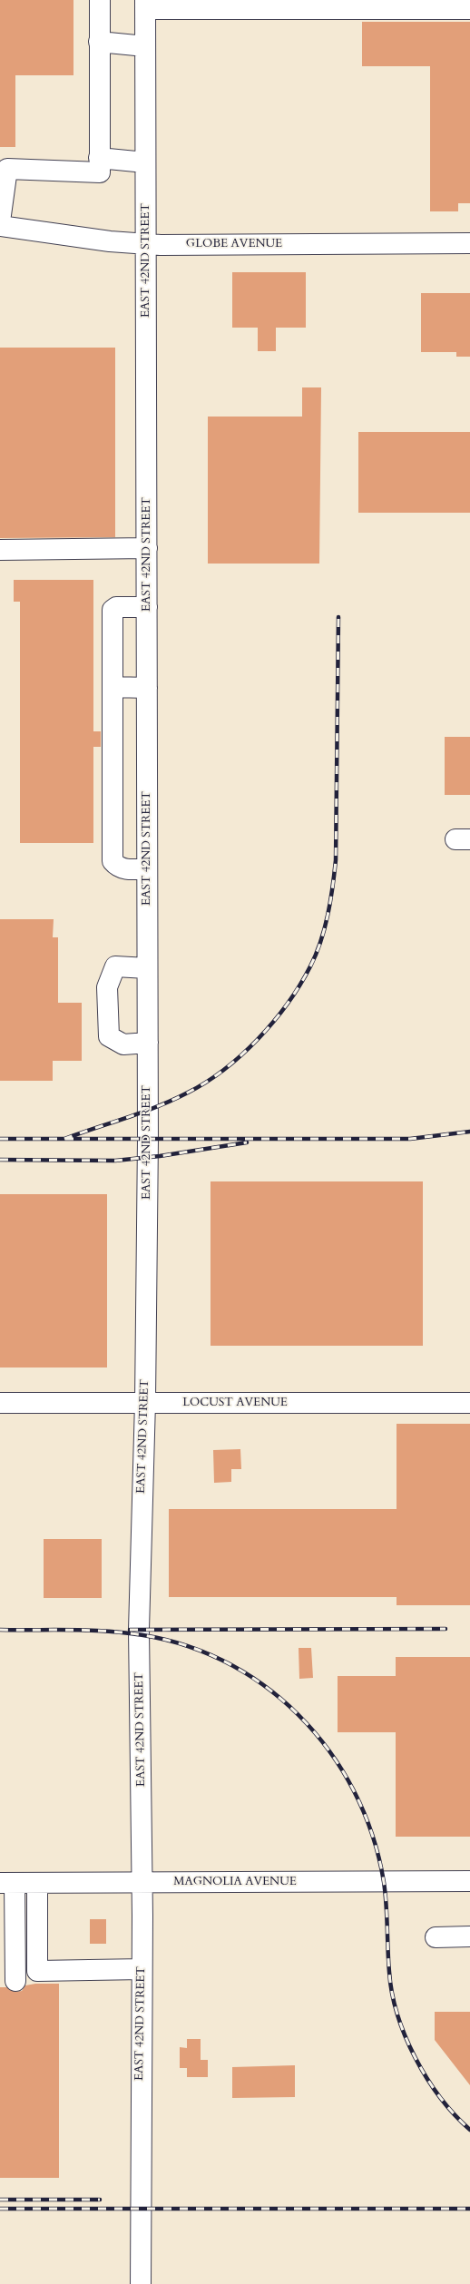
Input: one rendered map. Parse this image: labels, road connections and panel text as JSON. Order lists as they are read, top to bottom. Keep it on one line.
{"streets":{"street":["GLOBE AVENUE","EAST 42ND STREET","LOCUST AVENUE","MAGNOLIA AVENUE"]},"crossings":[["GLOBE AVENUE","EAST 42ND STREET"],["EAST 42ND STREET","LOCUST AVENUE"],["EAST 42ND STREET","MAGNOLIA AVENUE"]]}
